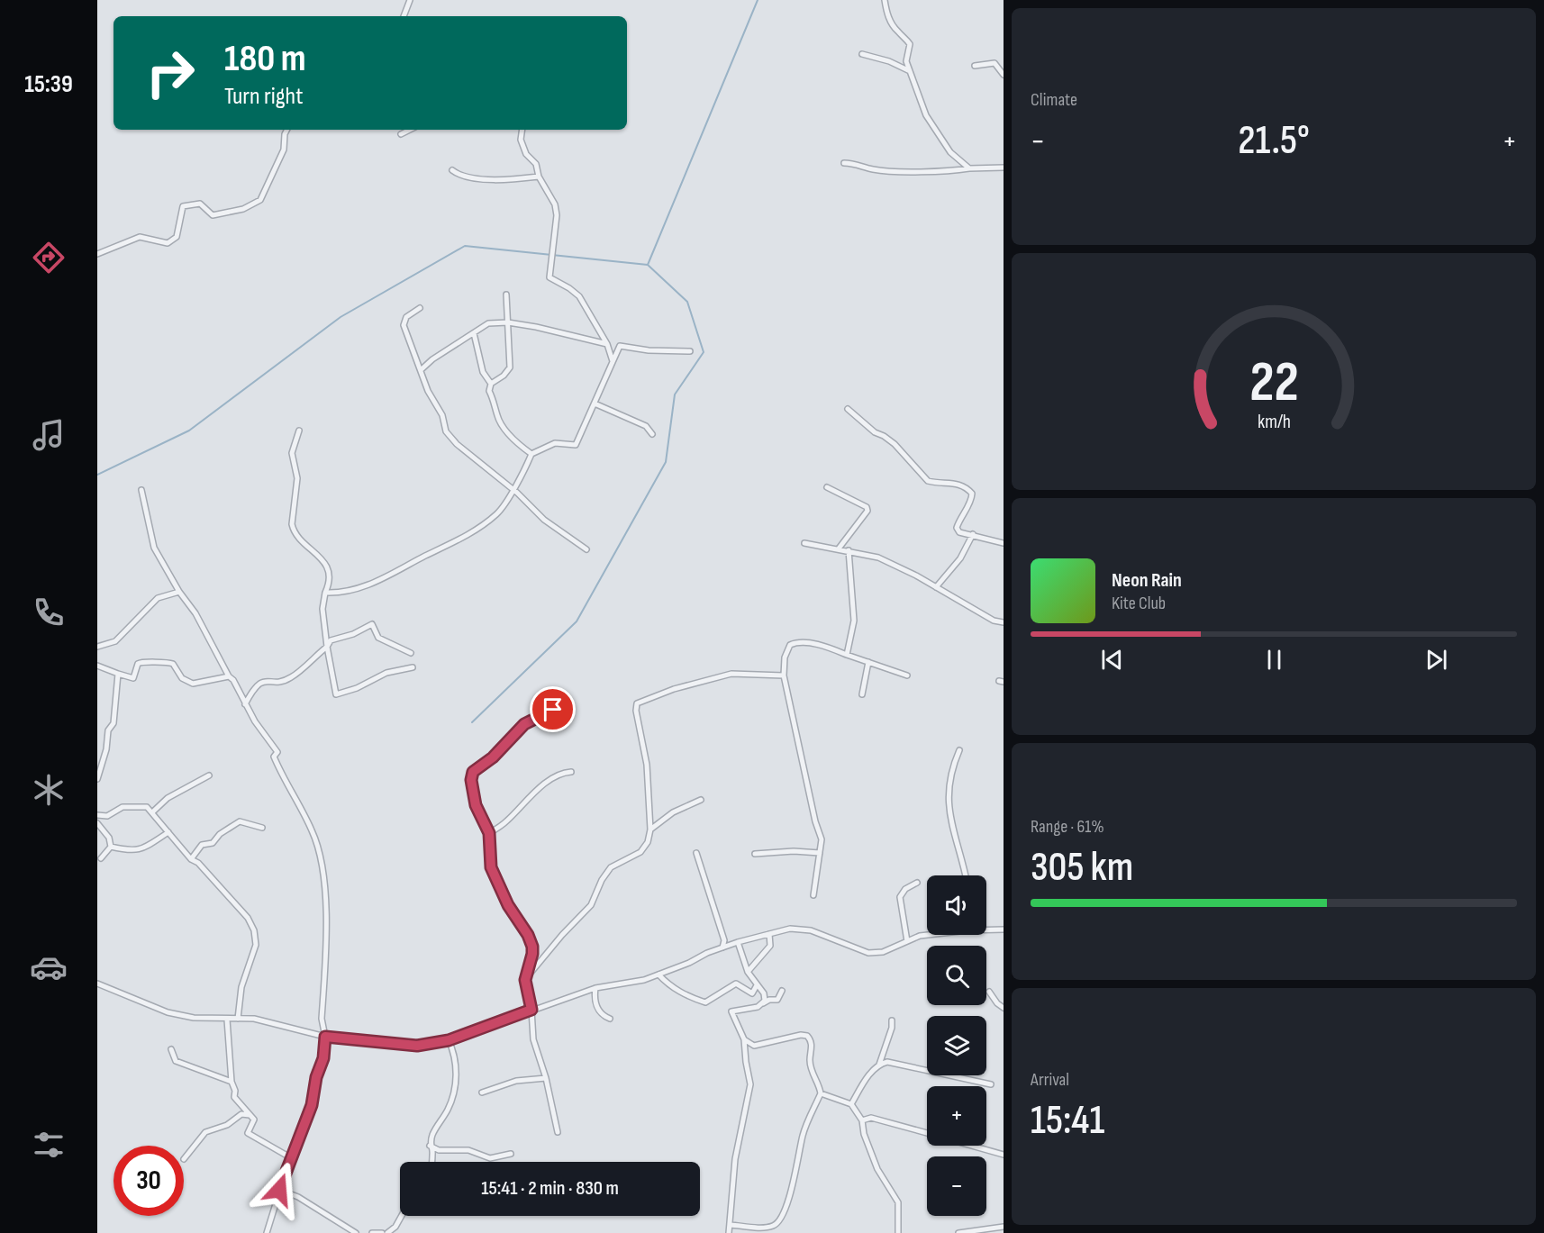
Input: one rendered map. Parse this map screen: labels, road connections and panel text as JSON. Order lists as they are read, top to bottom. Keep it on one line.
{"page":{"tabs":"15:39","tile":["Climate",["Range · 61%","305 km"],["Arrival","15:41"]],"turn":["180 m","Turn right"],"heat":["−","21.5°","+"],"song":["Neon Rain","Kite Club"],"map_buttons":["+","−"],"limit":"30","trip":"15:41 · 2 min · 830 m","gauge":["22","km/h"]}}
